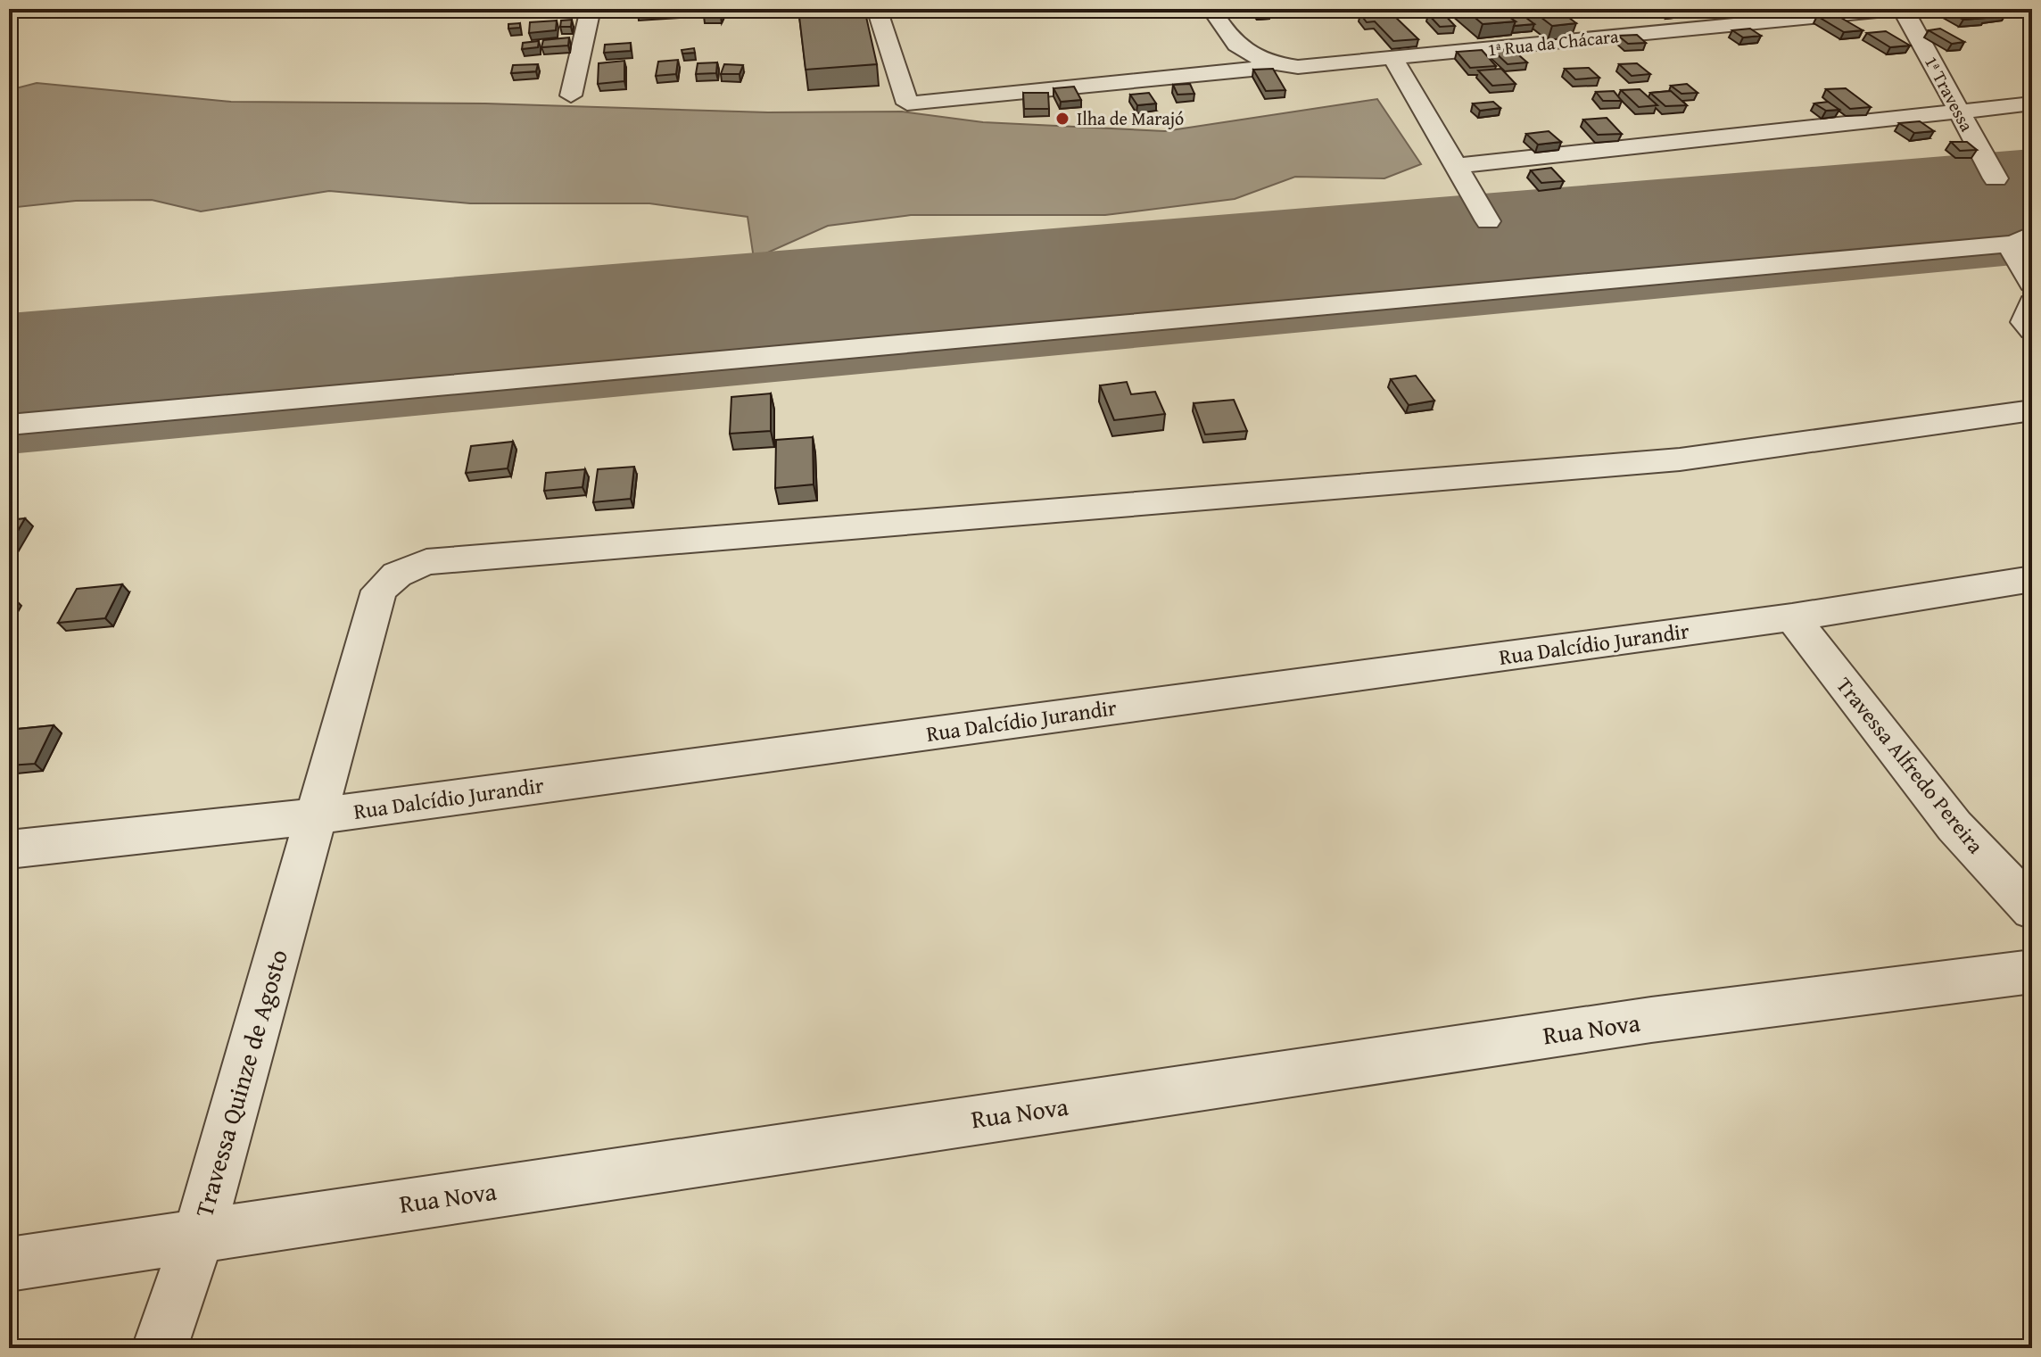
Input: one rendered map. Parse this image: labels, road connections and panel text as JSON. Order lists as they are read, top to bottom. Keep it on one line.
{"streets":{"street":["1ª Rua da Chácara","1ª Travessa","Rua Dalcídio Jurandir","Travessa Alfredo Pereira","Rua Nova","Travessa Quinze de Agosto"]},"crossings":[["Rua Dalcídio Jurandir","Travessa Alfredo Pereira"],["Rua Dalcídio Jurandir","Travessa Quinze de Agosto"],["Rua Nova","Travessa Quinze de Agosto"]],"places":["Ilha de Marajó"]}
